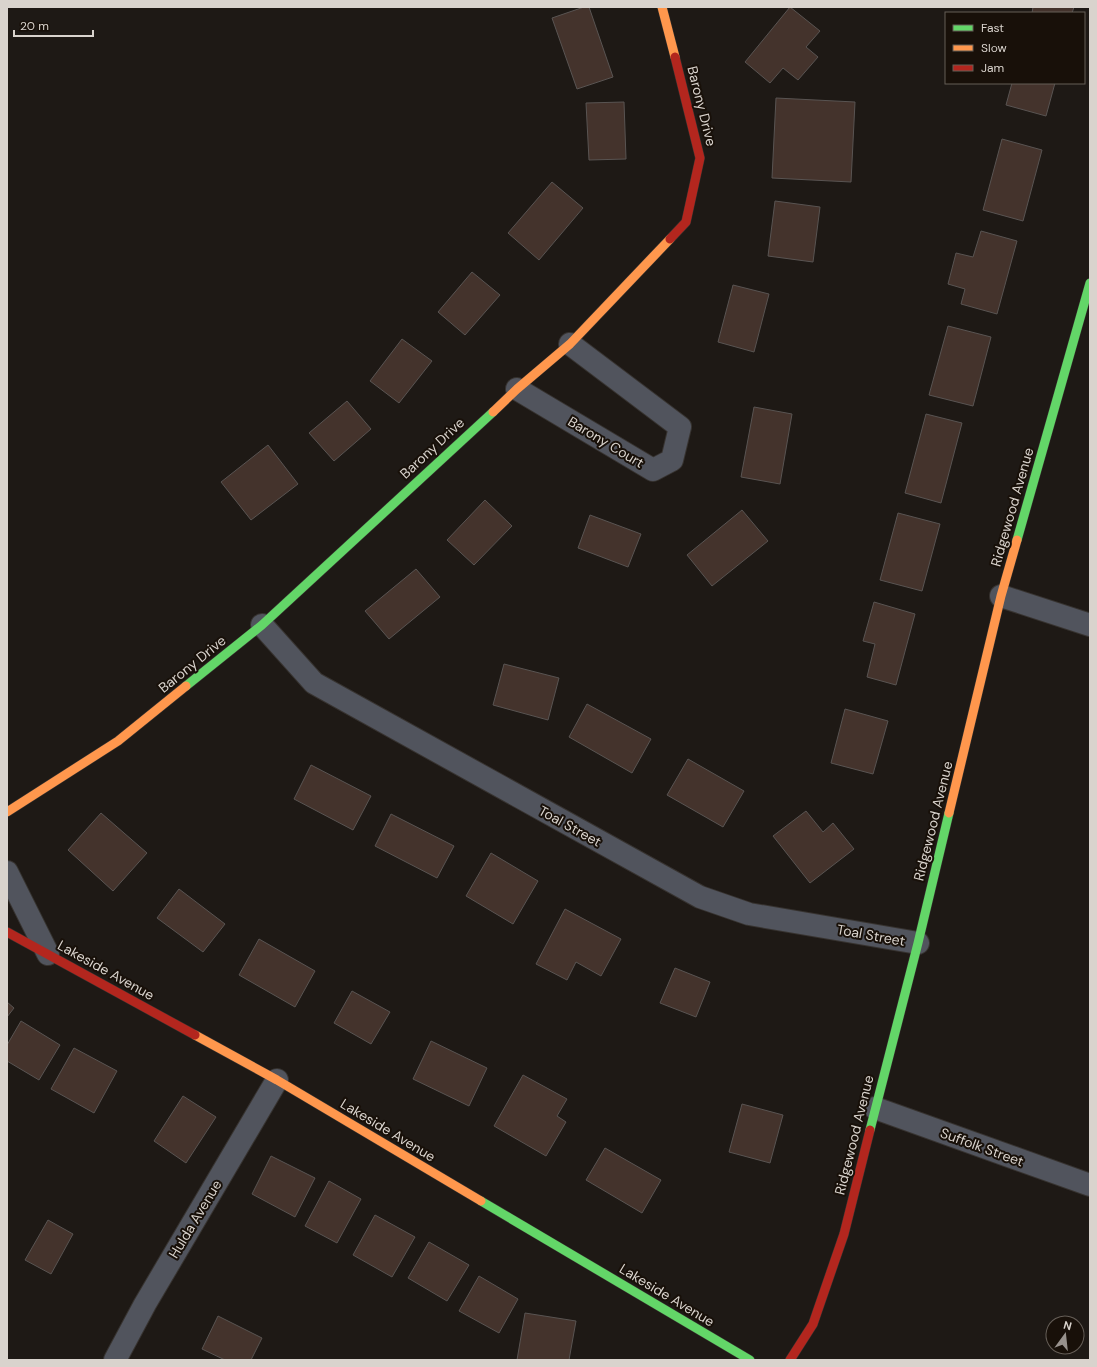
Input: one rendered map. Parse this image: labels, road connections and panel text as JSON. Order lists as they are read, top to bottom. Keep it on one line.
{"streets":{"street":["Barony Drive","Barony Court","Ridgewood Avenue","Toal Street","Lakeside Avenue","Suffolk Street","Hulda Avenue"]},"crossings":[["Barony Drive","Barony Court"],["Barony Drive","Toal Street"],["Ridgewood Avenue","Toal Street"],["Ridgewood Avenue","Suffolk Street"],["Lakeside Avenue","Hulda Avenue"]],"legend":["Fast","Slow","Jam"],"scale_bar":"20 m","north":"top"}
